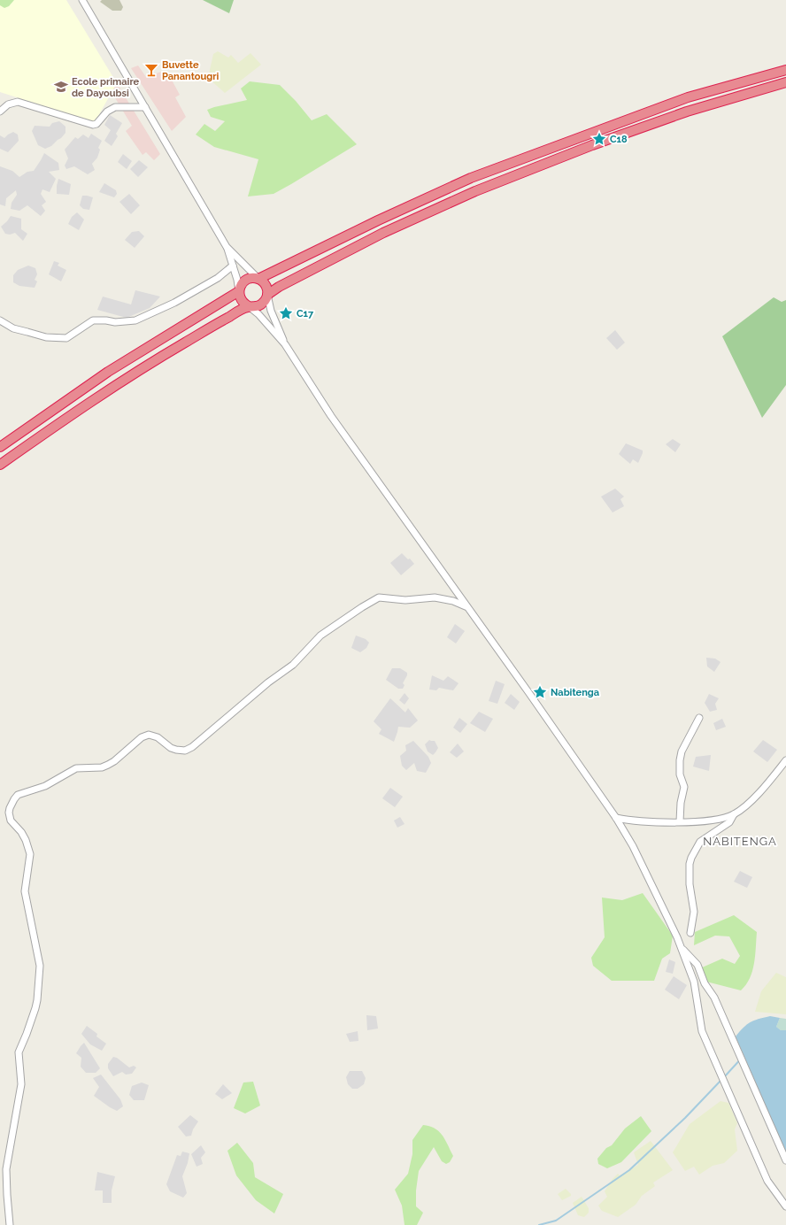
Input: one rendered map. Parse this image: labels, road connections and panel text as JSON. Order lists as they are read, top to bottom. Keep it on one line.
{"districts":["NABITENGA"],"places":{"bar":["Buvette Panantougri"],"school or university":["Ecole primaire de Dayoubsi"],"place":["C18","C17","Nabitenga"]}}
